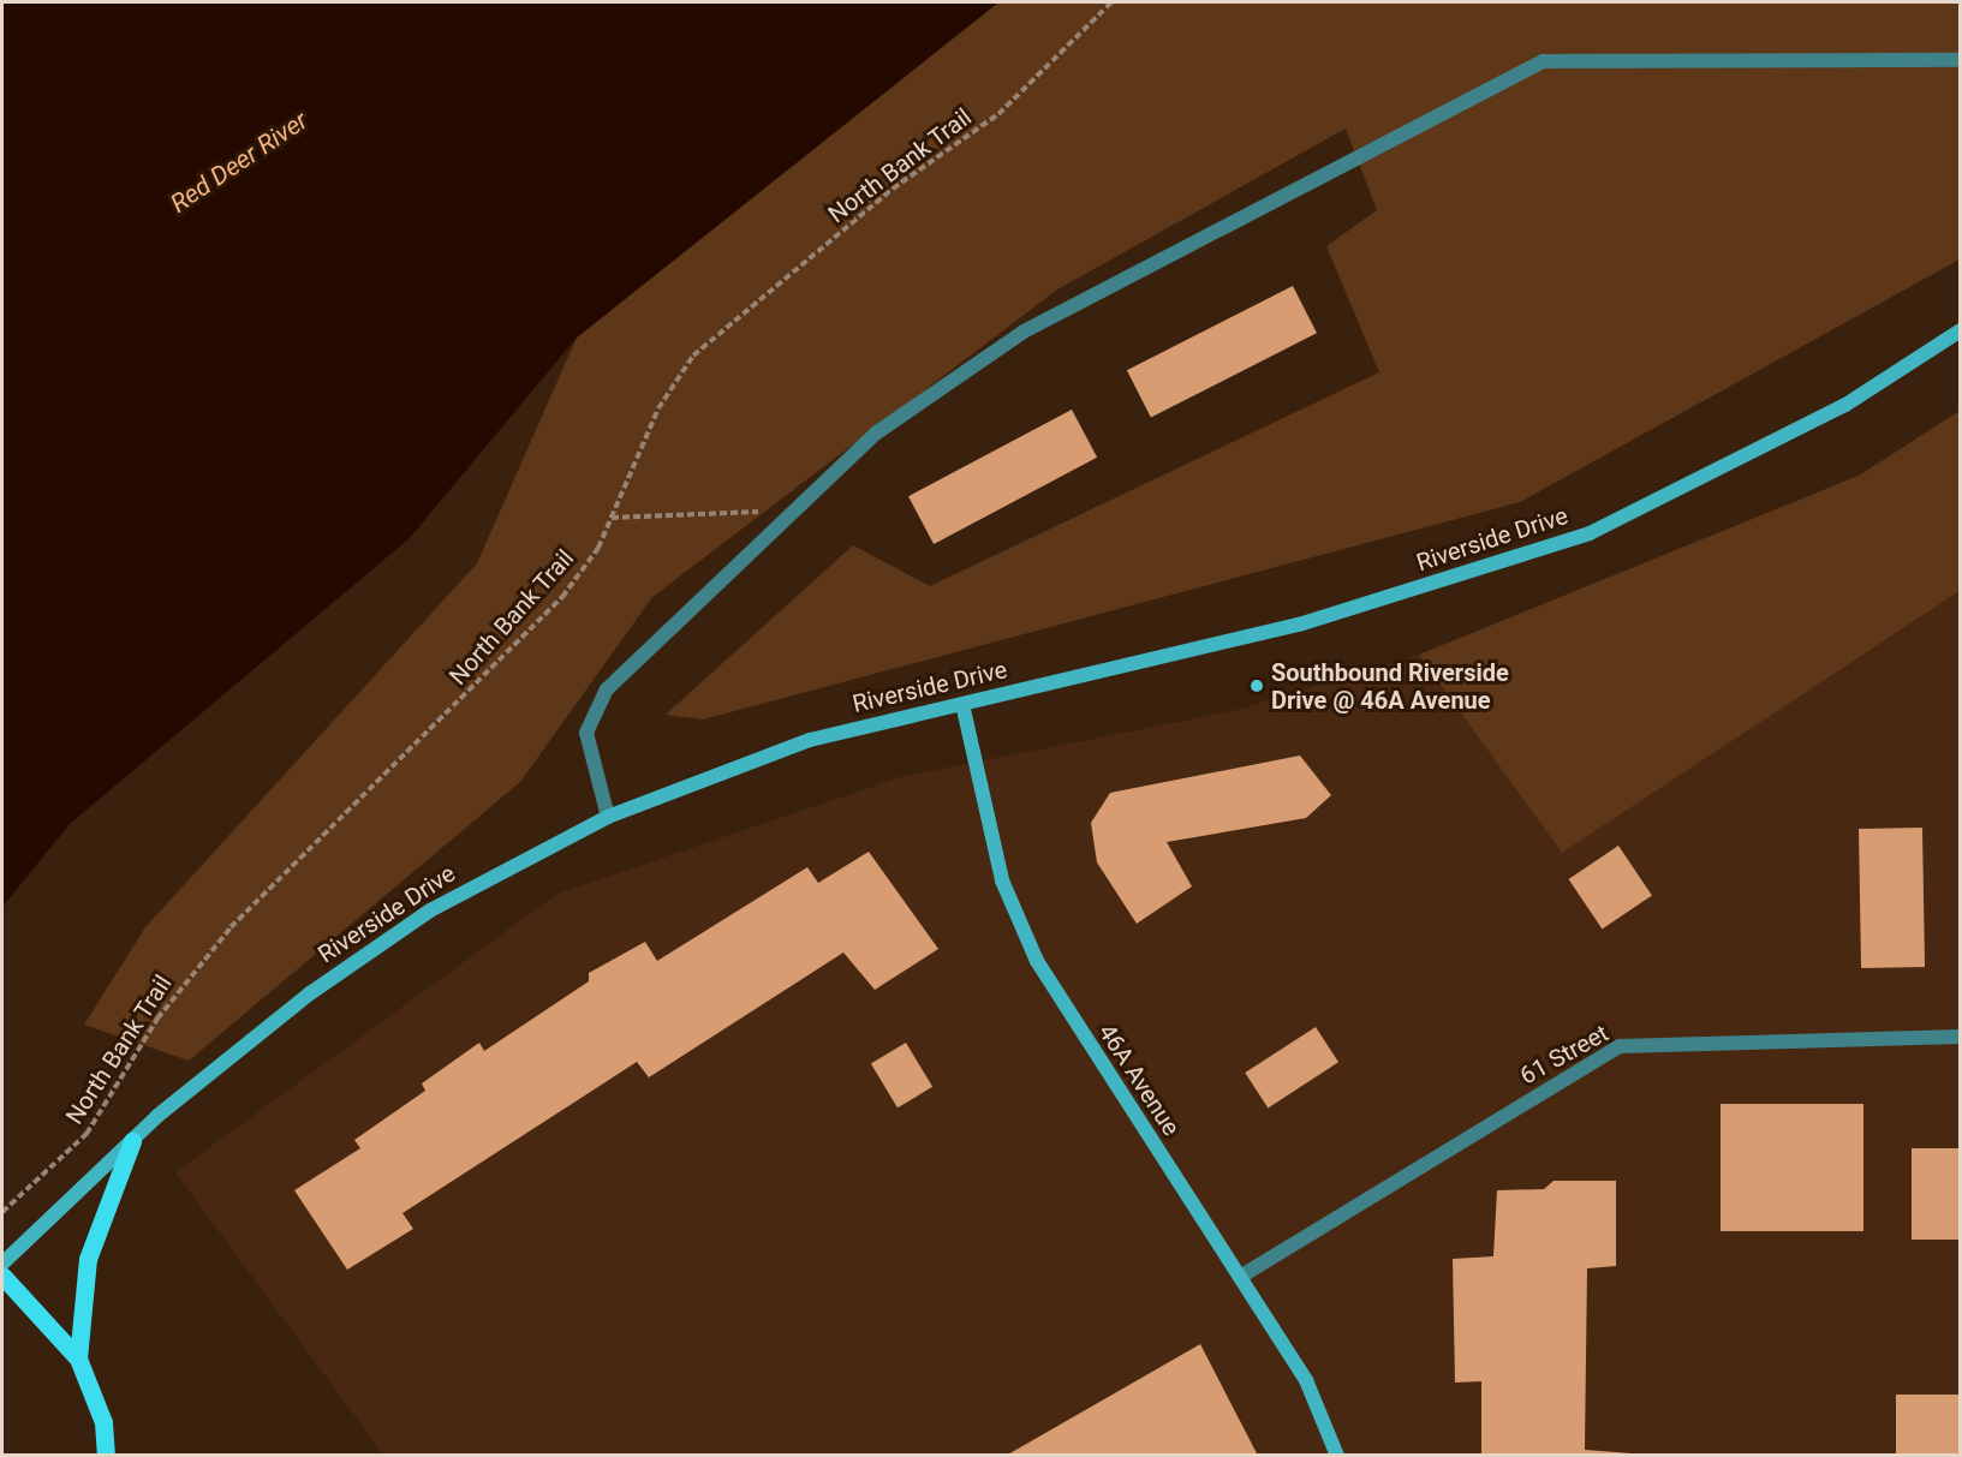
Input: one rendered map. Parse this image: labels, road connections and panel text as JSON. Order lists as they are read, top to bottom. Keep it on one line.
{"streets":{"main road":["Riverside Drive","46A Avenue"],"street":["61 Street"],"path":["North Bank Trail"]},"crossings":[["Riverside Drive","46A Avenue"],["61 Street","46A Avenue"]],"water":["Red Deer River"],"places":["Southbound Riverside Drive @ 46A Avenue"]}
